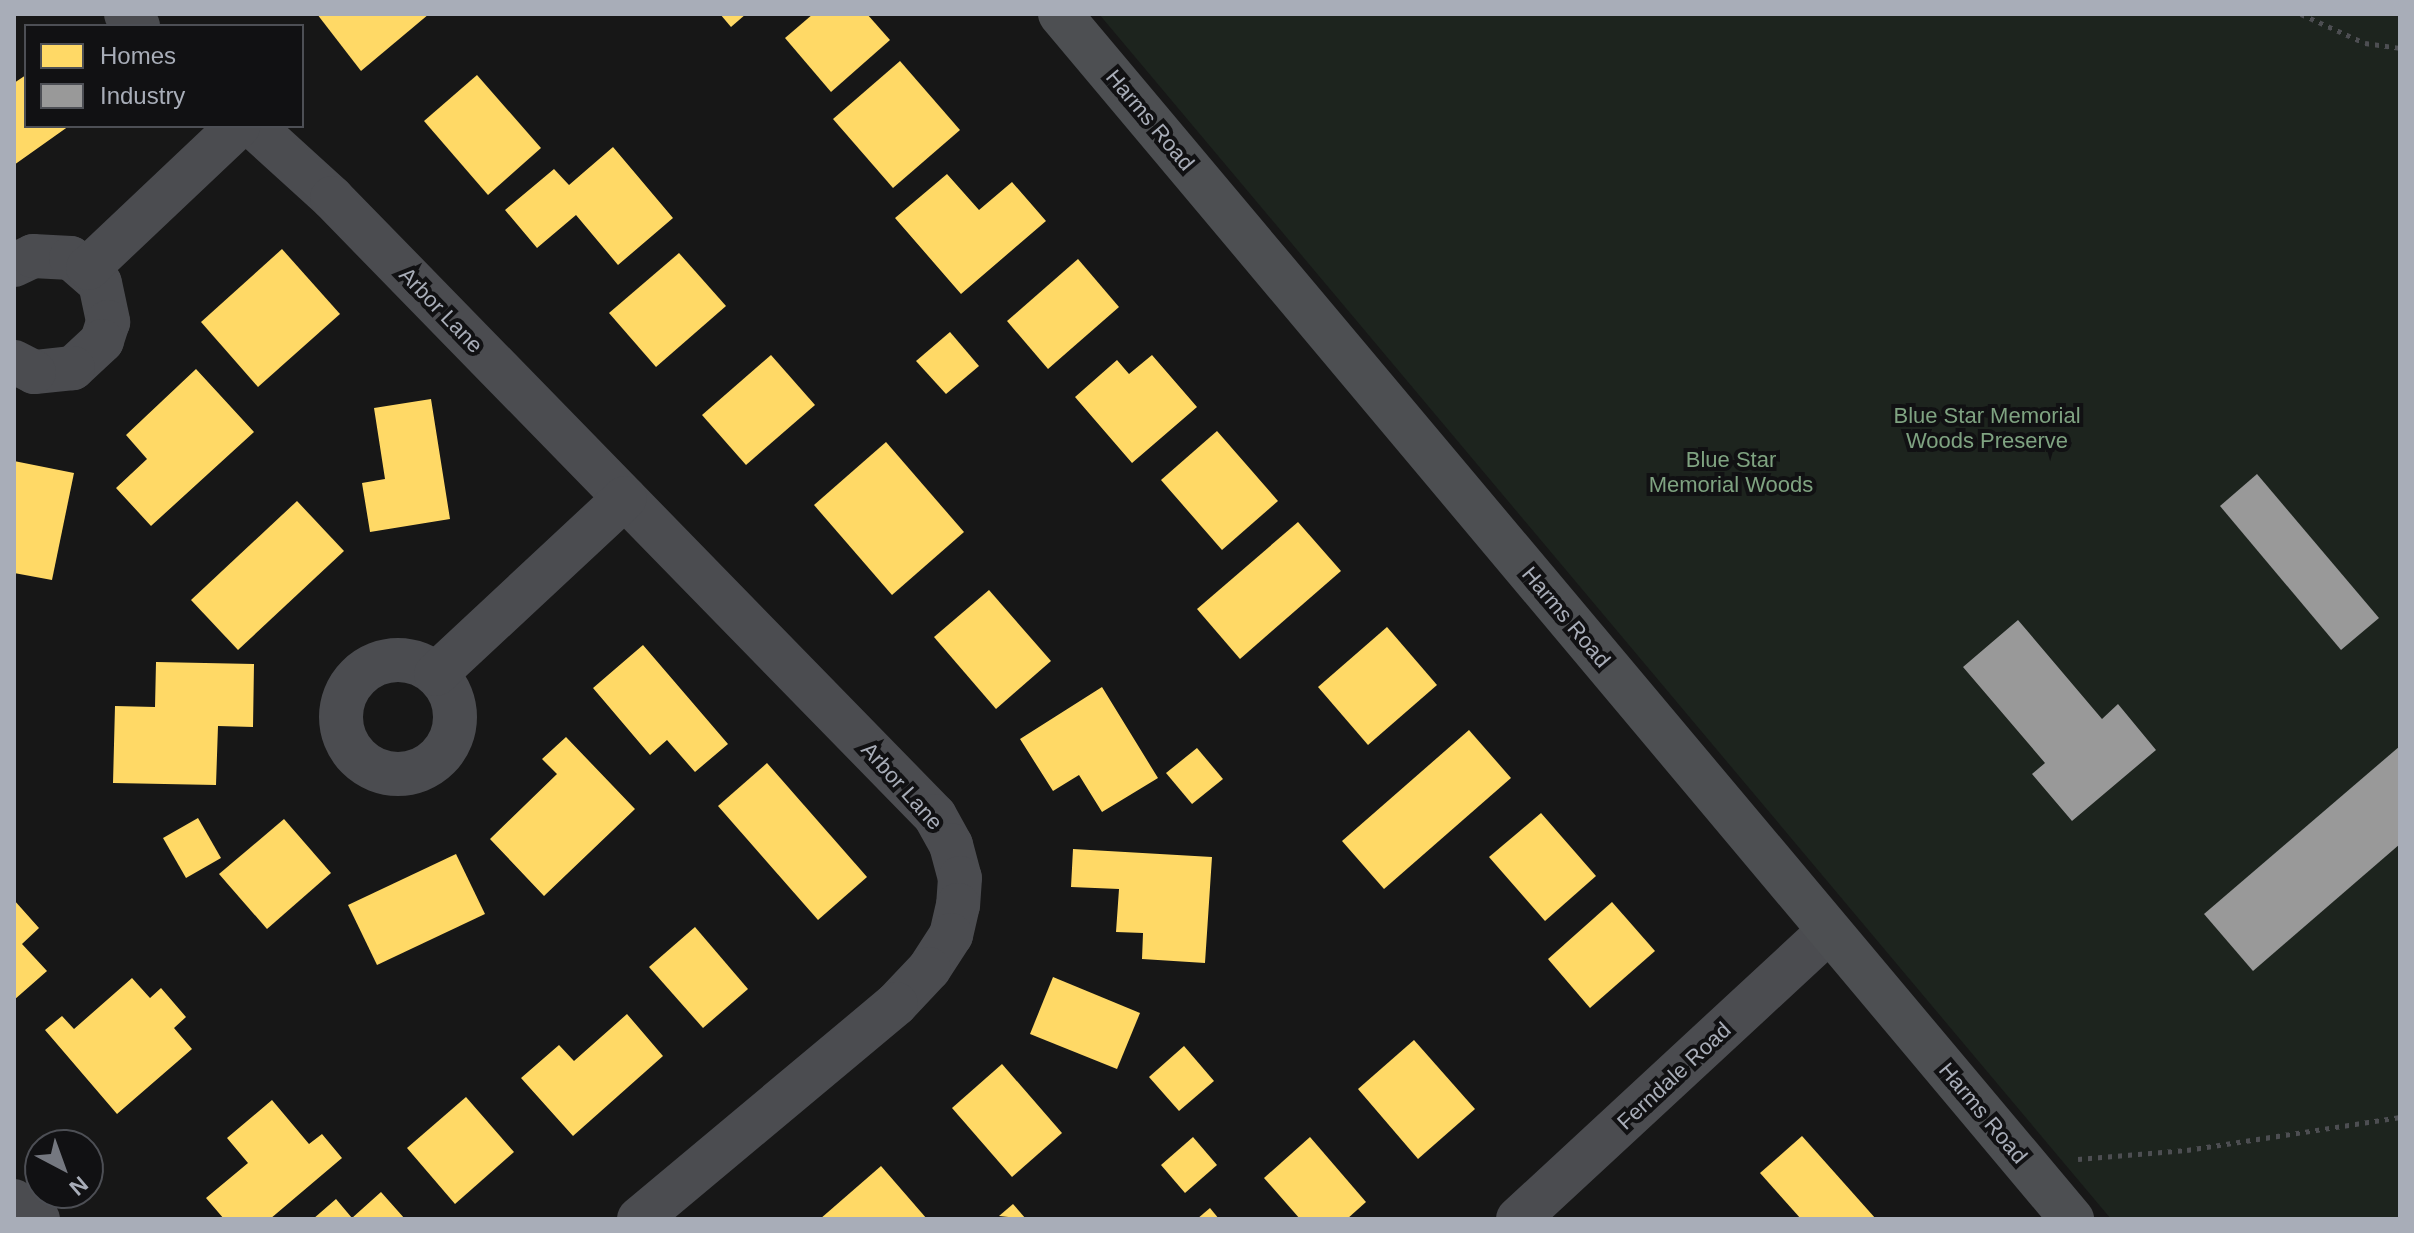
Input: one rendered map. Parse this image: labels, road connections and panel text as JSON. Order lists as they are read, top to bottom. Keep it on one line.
{"streets":{"main road":["Harms Road"],"street":["Arbor Lane","Ferndale Road"]},"crossings":[["Harms Road","Ferndale Road"]],"parks":["Blue Star Memorial Woods Preserve","Blue Star Memorial Woods"],"legend":["Homes","Industry"],"north":"bottom right"}
